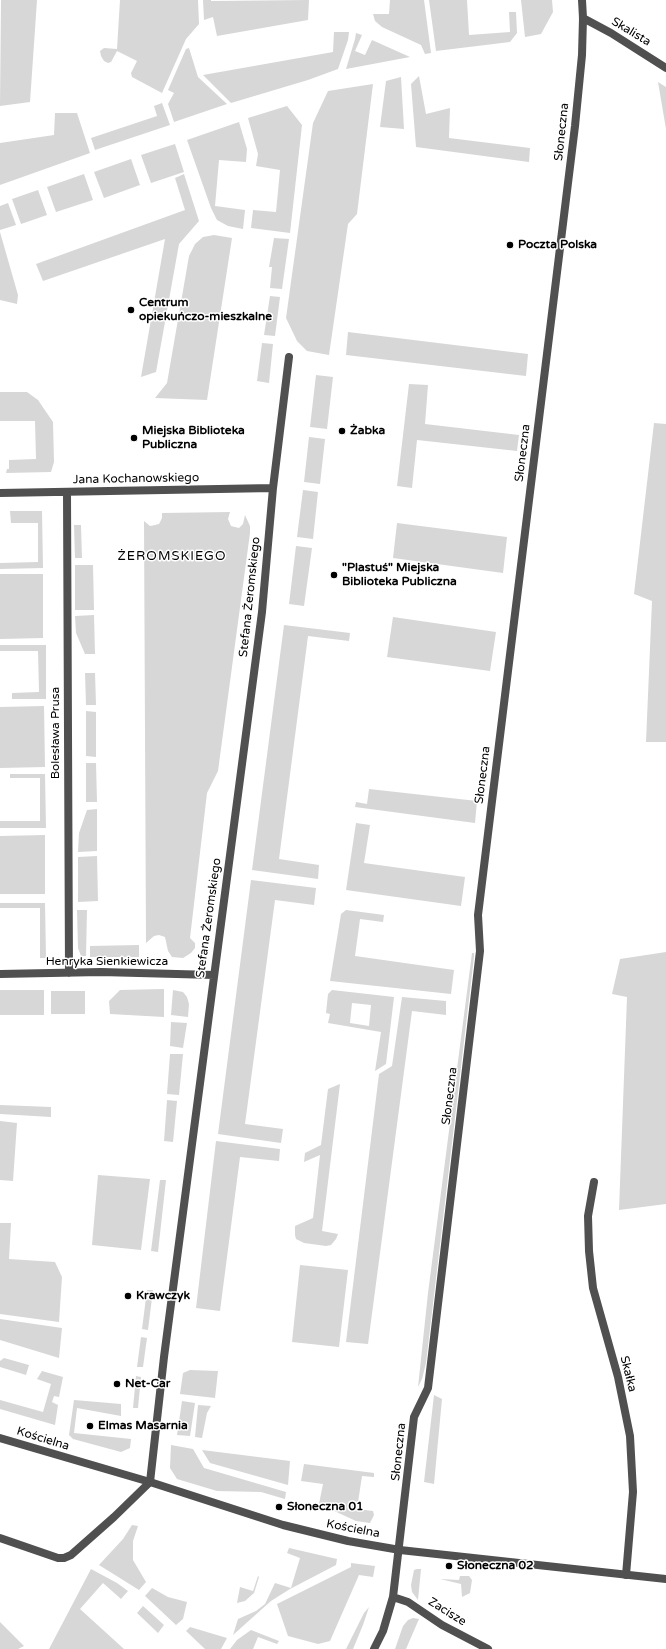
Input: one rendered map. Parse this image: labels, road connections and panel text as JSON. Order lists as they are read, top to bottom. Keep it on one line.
{"streets":{"street":["Skalista","Słoneczna","Jana Kochanowskiego","Stefana Żeromskiego","Bolesława Prusa","Henryka Sienkiewicza","Skałka","Kościelna","Zacisze"]},"crossings":[["Skalista","Słoneczna"],["Słoneczna","Kościelna"],["Słoneczna","Zacisze"],["Jana Kochanowskiego","Stefana Żeromskiego"],["Jana Kochanowskiego","Bolesława Prusa"],["Stefana Żeromskiego","Henryka Sienkiewicza"],["Stefana Żeromskiego","Kościelna"],["Bolesława Prusa","Henryka Sienkiewicza"],["Skałka","Kościelna"]],"districts":["ŻEROMSKIEGO"],"places":["Poczta Polska","Centrum opiekuńczo-mieszkalne","Żabka","Miejska Biblioteka Publiczna","\"Plastuś\" Miejska Biblioteka Publiczna","Krawczyk","Net-Car","Elmas Masarnia","Słoneczna 01","Słoneczna 02"]}
